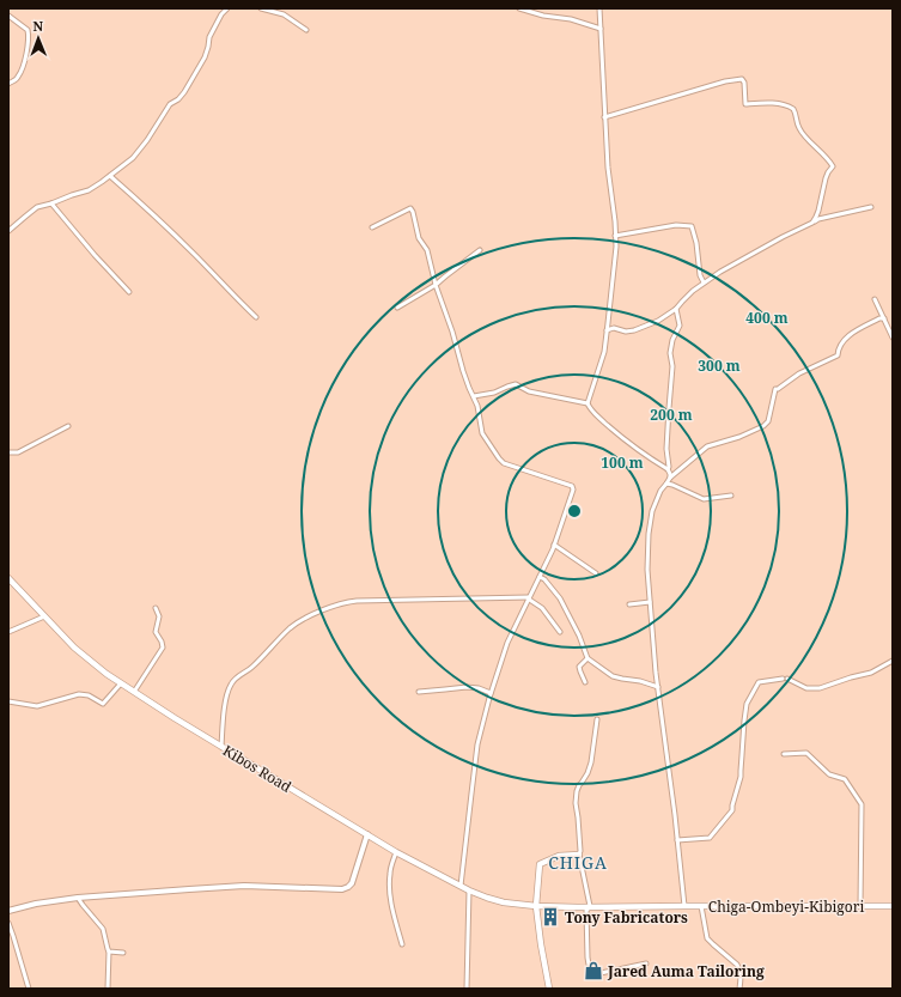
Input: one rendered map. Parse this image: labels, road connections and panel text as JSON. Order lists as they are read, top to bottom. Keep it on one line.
{"streets":{"main road":["Kibos Road","Chiga-Ombeyi-Kibigori"]},"crossings":[["Kibos Road","Chiga-Ombeyi-Kibigori"]],"districts":["CHIGA"],"places":{"building":["Tony Fabricators"],"shop":["Jared Auma Tailoring"]},"north":"top","rings":["400 m","300 m","200 m","100 m"]}
